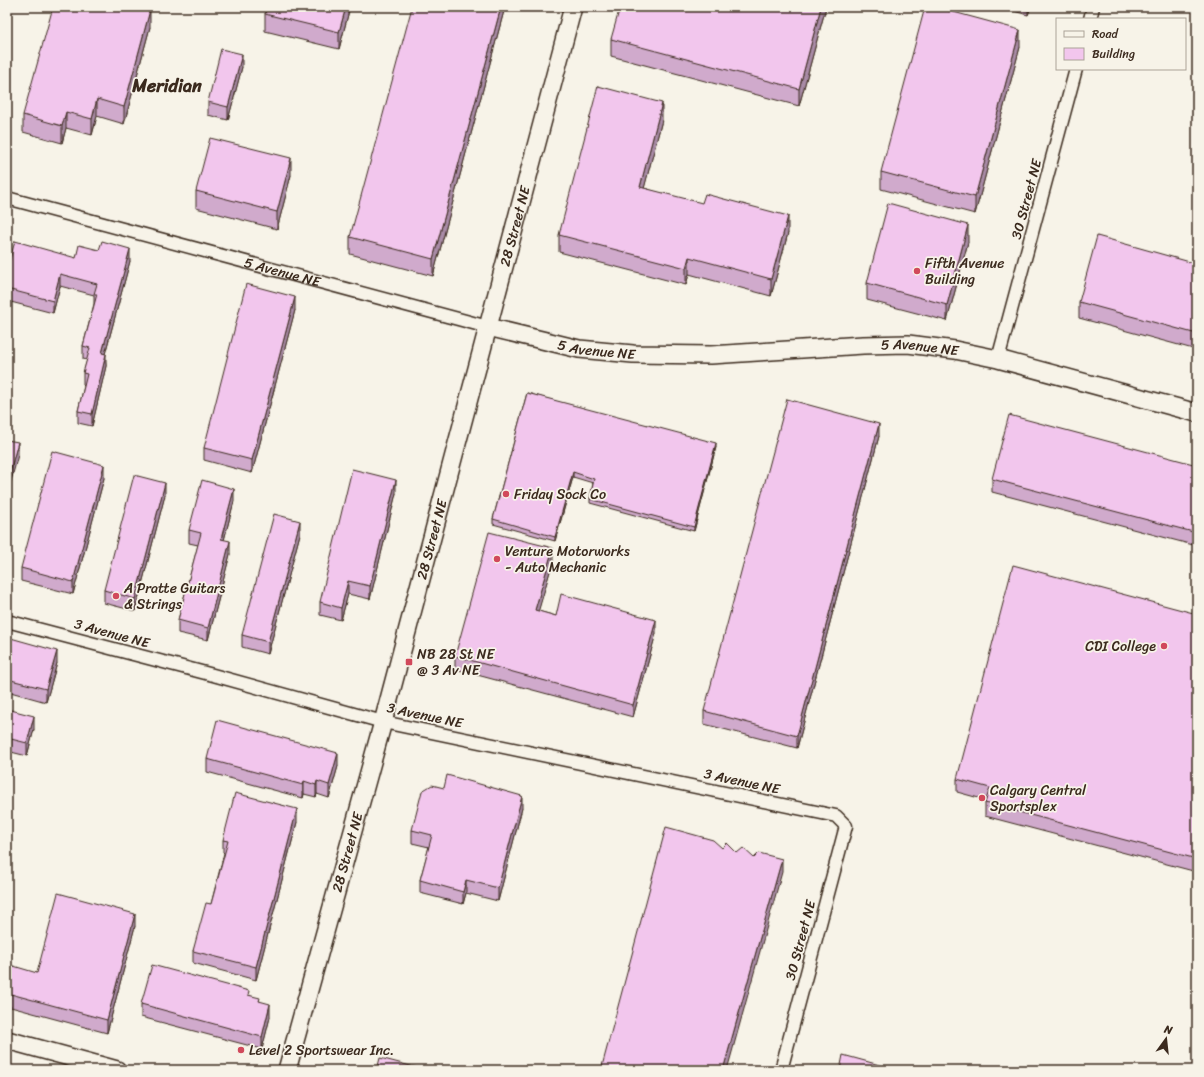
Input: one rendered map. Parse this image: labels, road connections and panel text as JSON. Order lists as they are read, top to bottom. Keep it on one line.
{"streets":{"street":["30 Street NE","28 Street NE","5 Avenue NE","3 Avenue NE"]},"crossings":[["30 Street NE","5 Avenue NE"],["30 Street NE","3 Avenue NE"],["28 Street NE","5 Avenue NE"],["28 Street NE","3 Avenue NE"]],"districts":["Meridian"],"places":{"other":["Fifth Avenue Building","Friday Sock Co","Venture Motorworks - Auto Mechanic","A Pratte Guitars & Strings","CDI College","Calgary Central Sportsplex","Level 2 Sportswear Inc."],"transit":["NB 28 St NE @ 3 Av NE"]},"legend":["Road","Building"],"north":"top"}
